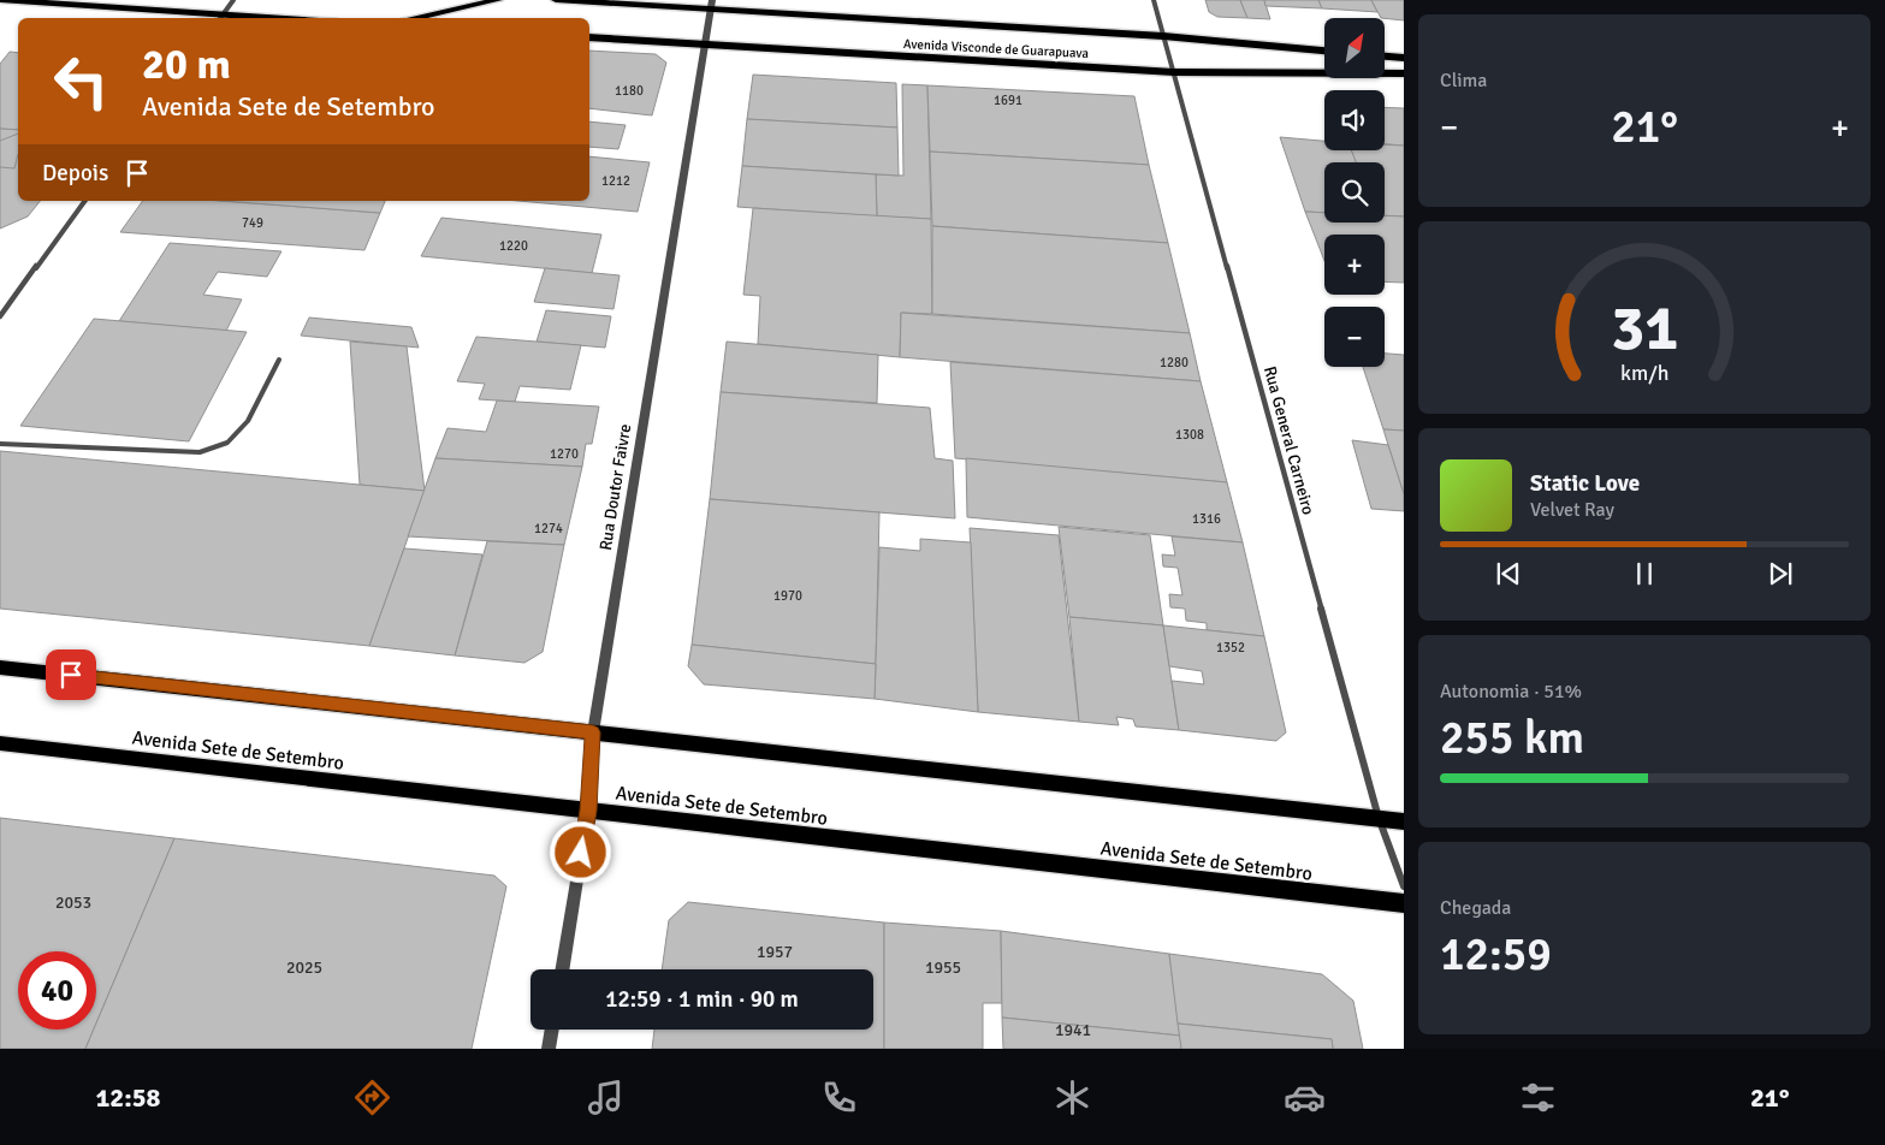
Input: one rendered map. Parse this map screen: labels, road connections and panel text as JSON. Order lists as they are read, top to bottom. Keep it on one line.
{"streets":{"main road":["Avenida Visconde de Guarapuava","Avenida Sete de Setembro"],"street":["Rua General Carneiro","Rua Doutor Faivre"]},"crossings":[["Avenida Visconde de Guarapuava","Rua General Carneiro"],["Avenida Visconde de Guarapuava","Rua Doutor Faivre"],["Rua Doutor Faivre","Avenida Sete de Setembro"]],"house_numbers":["1180","1691","1212","749","1220","1280","1308","1270","1316","1274","1970","1352","2053","1957","2025","1955","1941"],"north":"top right","page":{"tile":["Clima",["Autonomia · 51%","255 km"],["Chegada","12:59"]],"map_buttons":["+","−"],"turn":["20 m","Avenida Sete de Setembro"],"heat":["−","21°","+"],"then":"Depois","song":["Static Love","Velvet Ray"],"limit":"40","trip":"12:59 · 1 min · 90 m","tabs":["12:58","21°"],"gauge":["31","km/h"]}}
